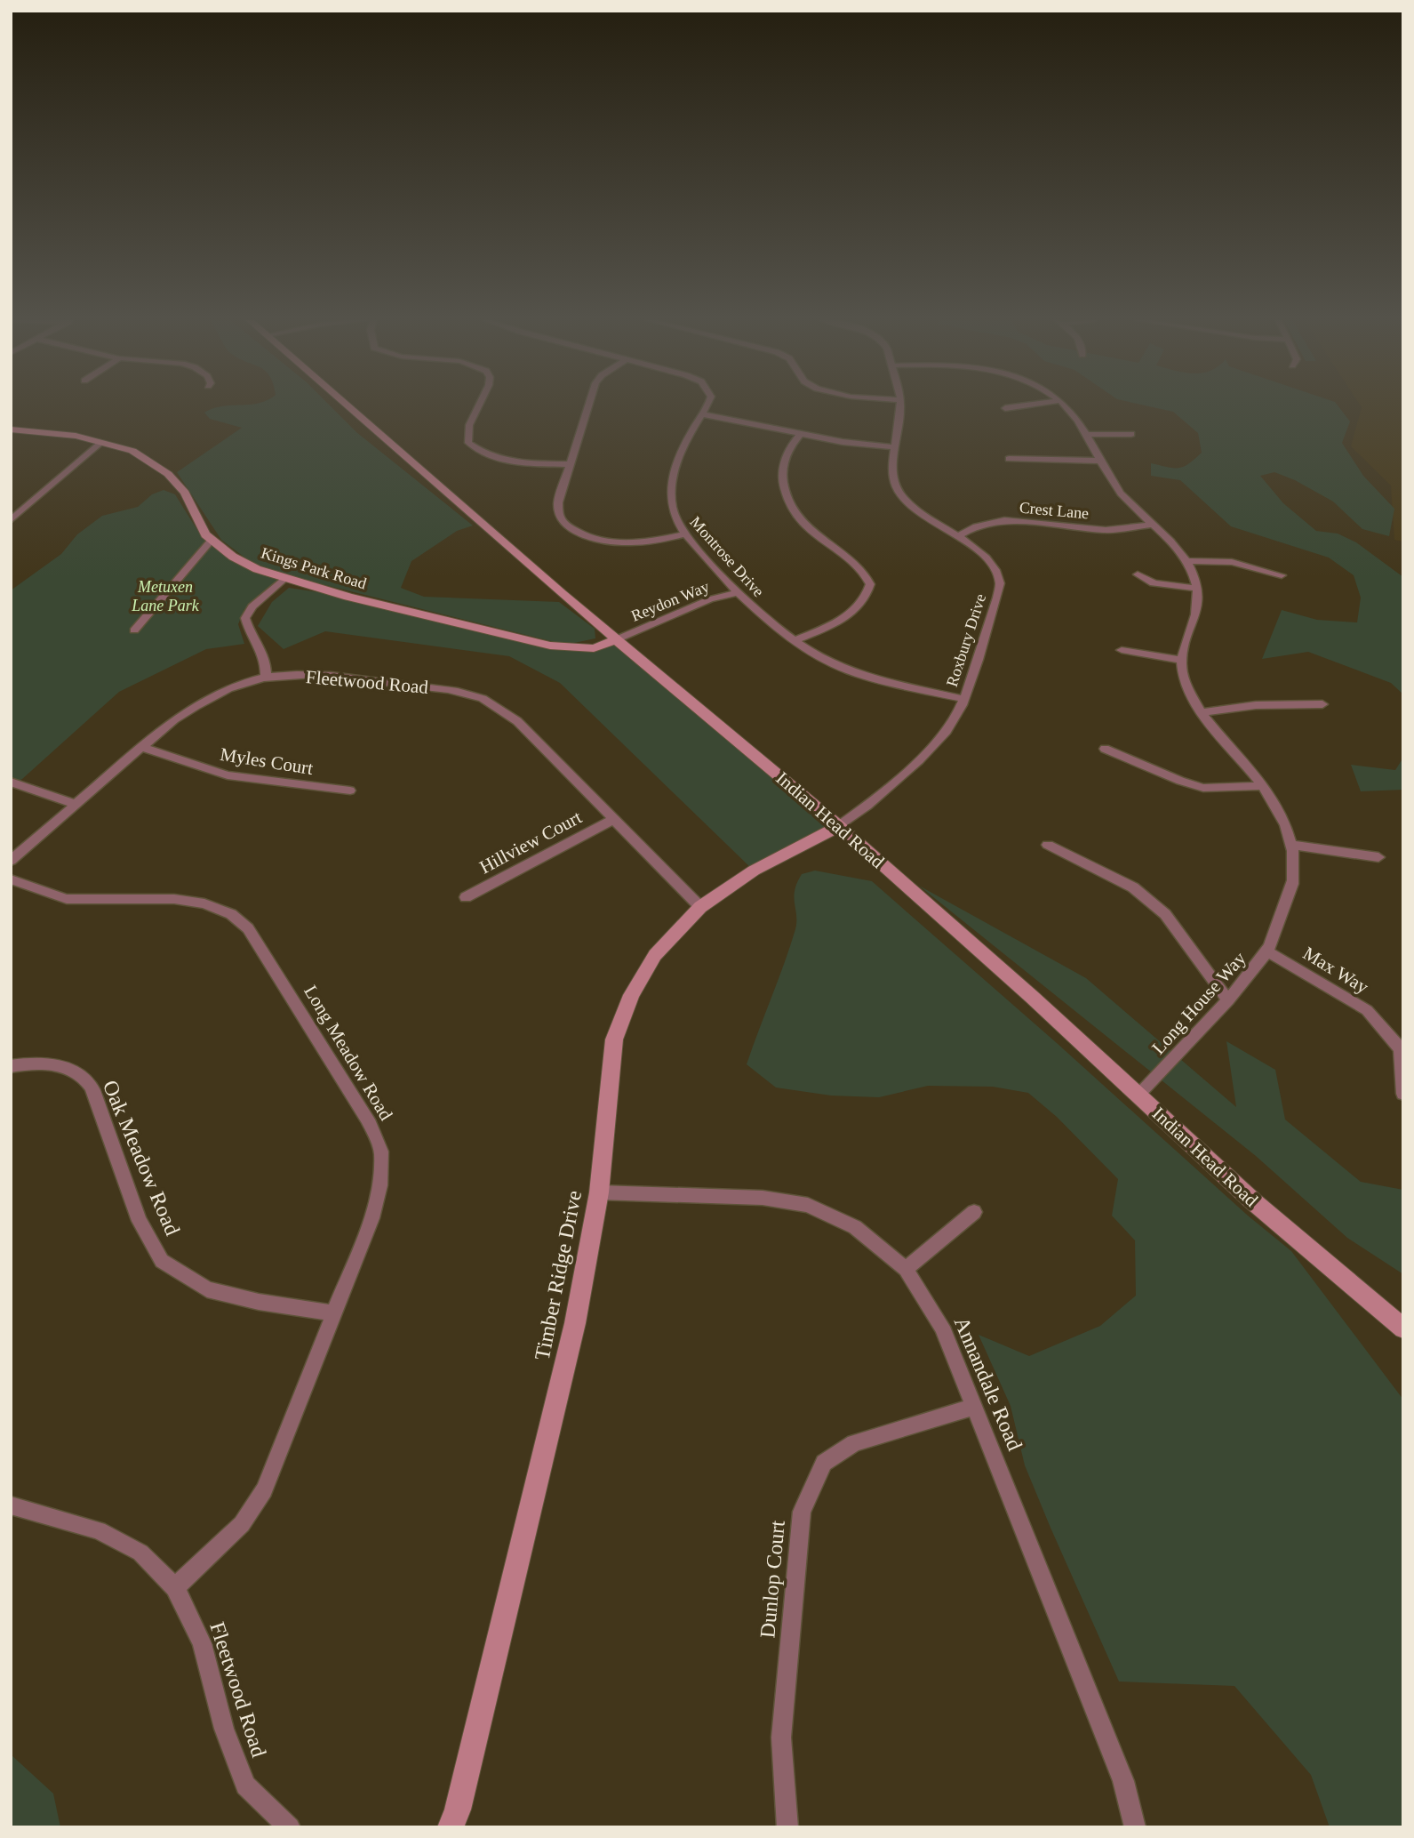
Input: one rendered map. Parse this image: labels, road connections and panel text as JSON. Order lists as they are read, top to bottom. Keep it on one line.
{"streets":{"main road":["Kings Park Road","Indian Head Road","Timber Ridge Drive"],"street":["Crest Lane","Montrose Drive","Reydon Way","Roxbury Drive","Fleetwood Road","Myles Court","Hillview Court","Max Way","Long House Way","Long Meadow Road","Oak Meadow Road","Annandale Road","Dunlop Court"]},"crossings":[["Crest Lane","Roxbury Drive"],["Montrose Drive","Reydon Way"],["Montrose Drive","Roxbury Drive"],["Kings Park Road","Reydon Way"],["Kings Park Road","Indian Head Road"],["Reydon Way","Indian Head Road"],["Roxbury Drive","Indian Head Road"],["Roxbury Drive","Timber Ridge Drive"],["Fleetwood Road","Myles Court"],["Fleetwood Road","Hillview Court"],["Fleetwood Road","Long Meadow Road"],["Fleetwood Road","Timber Ridge Drive"],["Indian Head Road","Long House Way"],["Indian Head Road","Timber Ridge Drive"],["Max Way","Long House Way"],["Long Meadow Road","Oak Meadow Road"],["Timber Ridge Drive","Annandale Road"],["Annandale Road","Dunlop Court"]],"parks":["Metuxen Lane Park"]}
